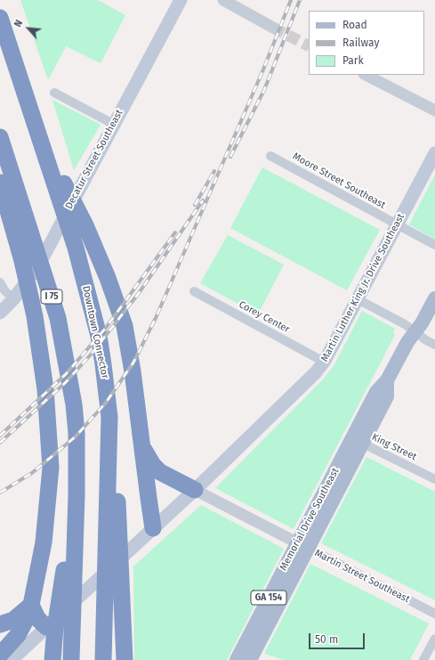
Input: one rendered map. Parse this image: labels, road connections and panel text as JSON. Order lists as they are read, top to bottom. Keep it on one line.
{"streets":{"highway":["I 75","Downtown Connector"],"main road":["Decatur Street Southeast","Martin Luther King Jr. Drive Southeast","Memorial Drive Southeast","GA 154"],"street":["Moore Street Southeast","Corey Center","King Street","Martin Street Southeast"]},"crossings":[["Moore Street Southeast","Martin Luther King Jr. Drive Southeast"],["Martin Luther King Jr. Drive Southeast","Corey Center"],["Martin Luther King Jr. Drive Southeast","Martin Street Southeast"],["King Street","Memorial Drive Southeast"],["Memorial Drive Southeast","Martin Street Southeast"]],"legend":["Road","Railway","Park"],"scale_bar":"50 m","north":"top left"}
